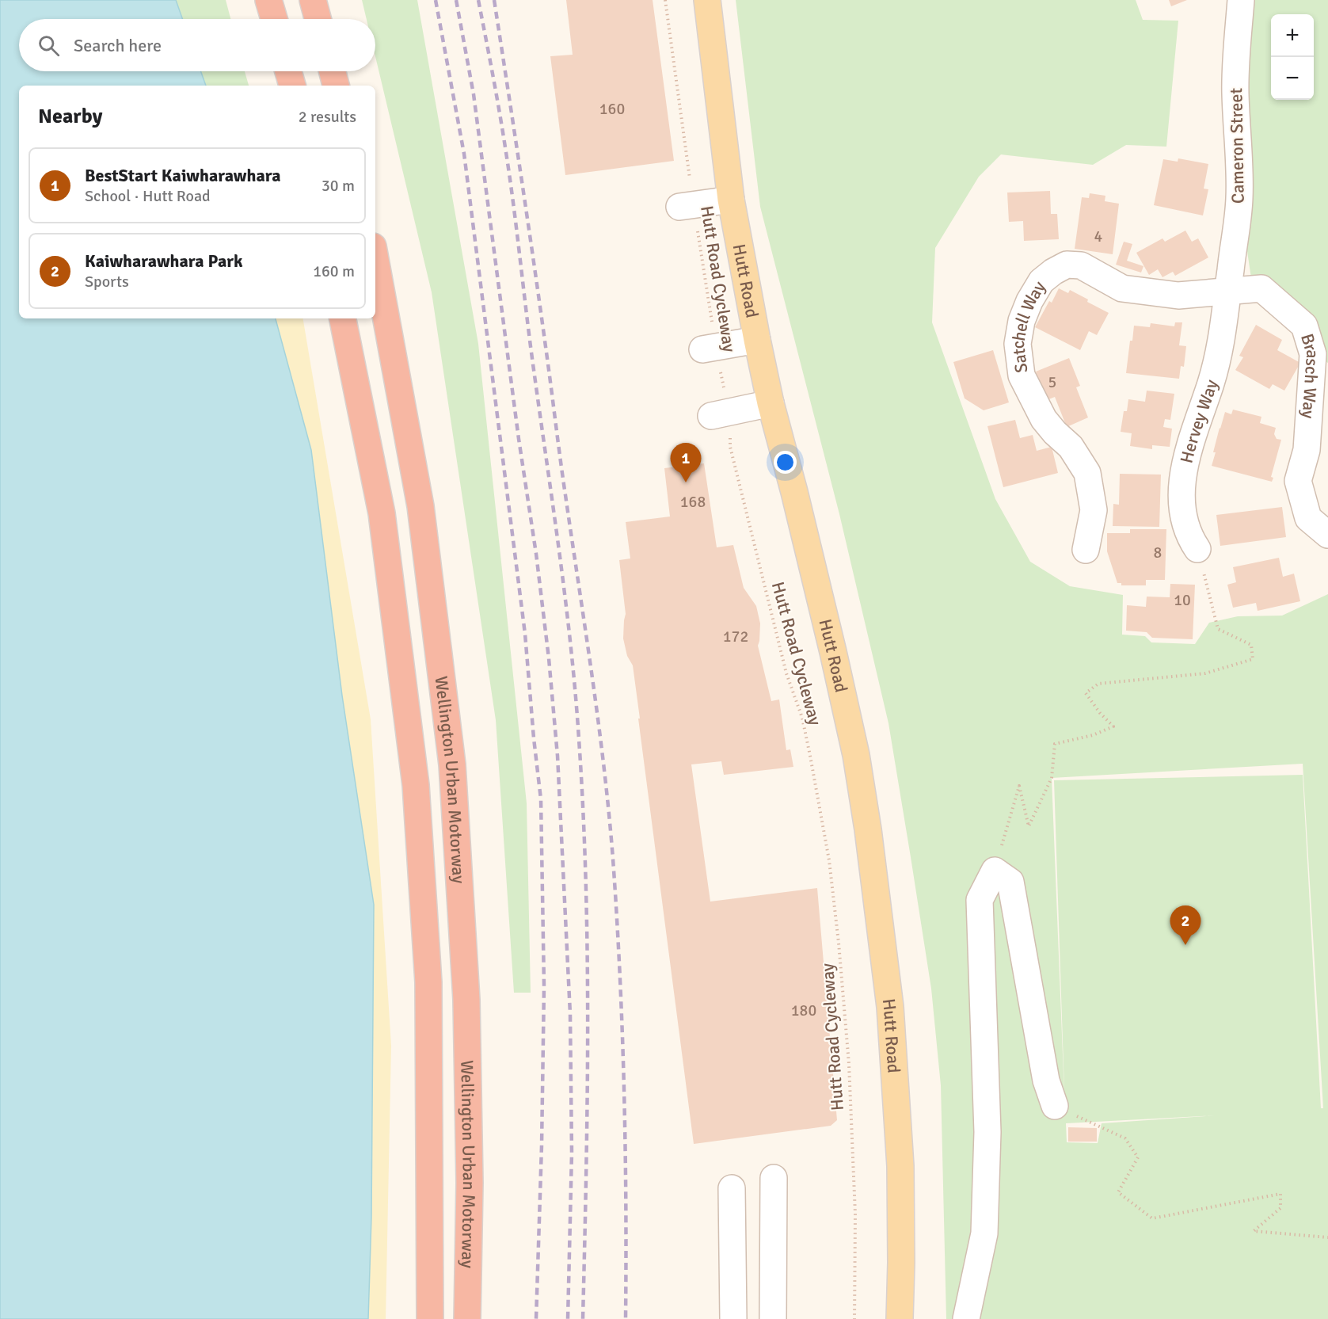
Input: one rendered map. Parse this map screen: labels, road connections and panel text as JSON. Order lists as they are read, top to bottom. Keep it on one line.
{"streets":{"highway":["Wellington Urban Motorway"],"main road":["Hutt Road"],"street":["Cameron Street","Satchell Way","Brasch Way","Hervey Way"],"path":["Hutt Road Cycleway"]},"crossings":[["Cameron Street","Satchell Way"],["Cameron Street","Brasch Way"],["Cameron Street","Hervey Way"],["Satchell Way","Brasch Way"],["Satchell Way","Hervey Way"],["Brasch Way","Hervey Way"]],"house_numbers":["160","4","5","168","8","10","172","180"],"page":{"map_buttons":["+","−"],"search":"Search here","heading":["Nearby","2 results"],"list":[{"mark":"1","name":"BestStart Kaiwharawhara","note":"School · Hutt Road","value":"30 m"},{"mark":"2","name":"Kaiwharawhara Park","note":"Sports","value":"160 m"}],"pins":["1","2"]}}
